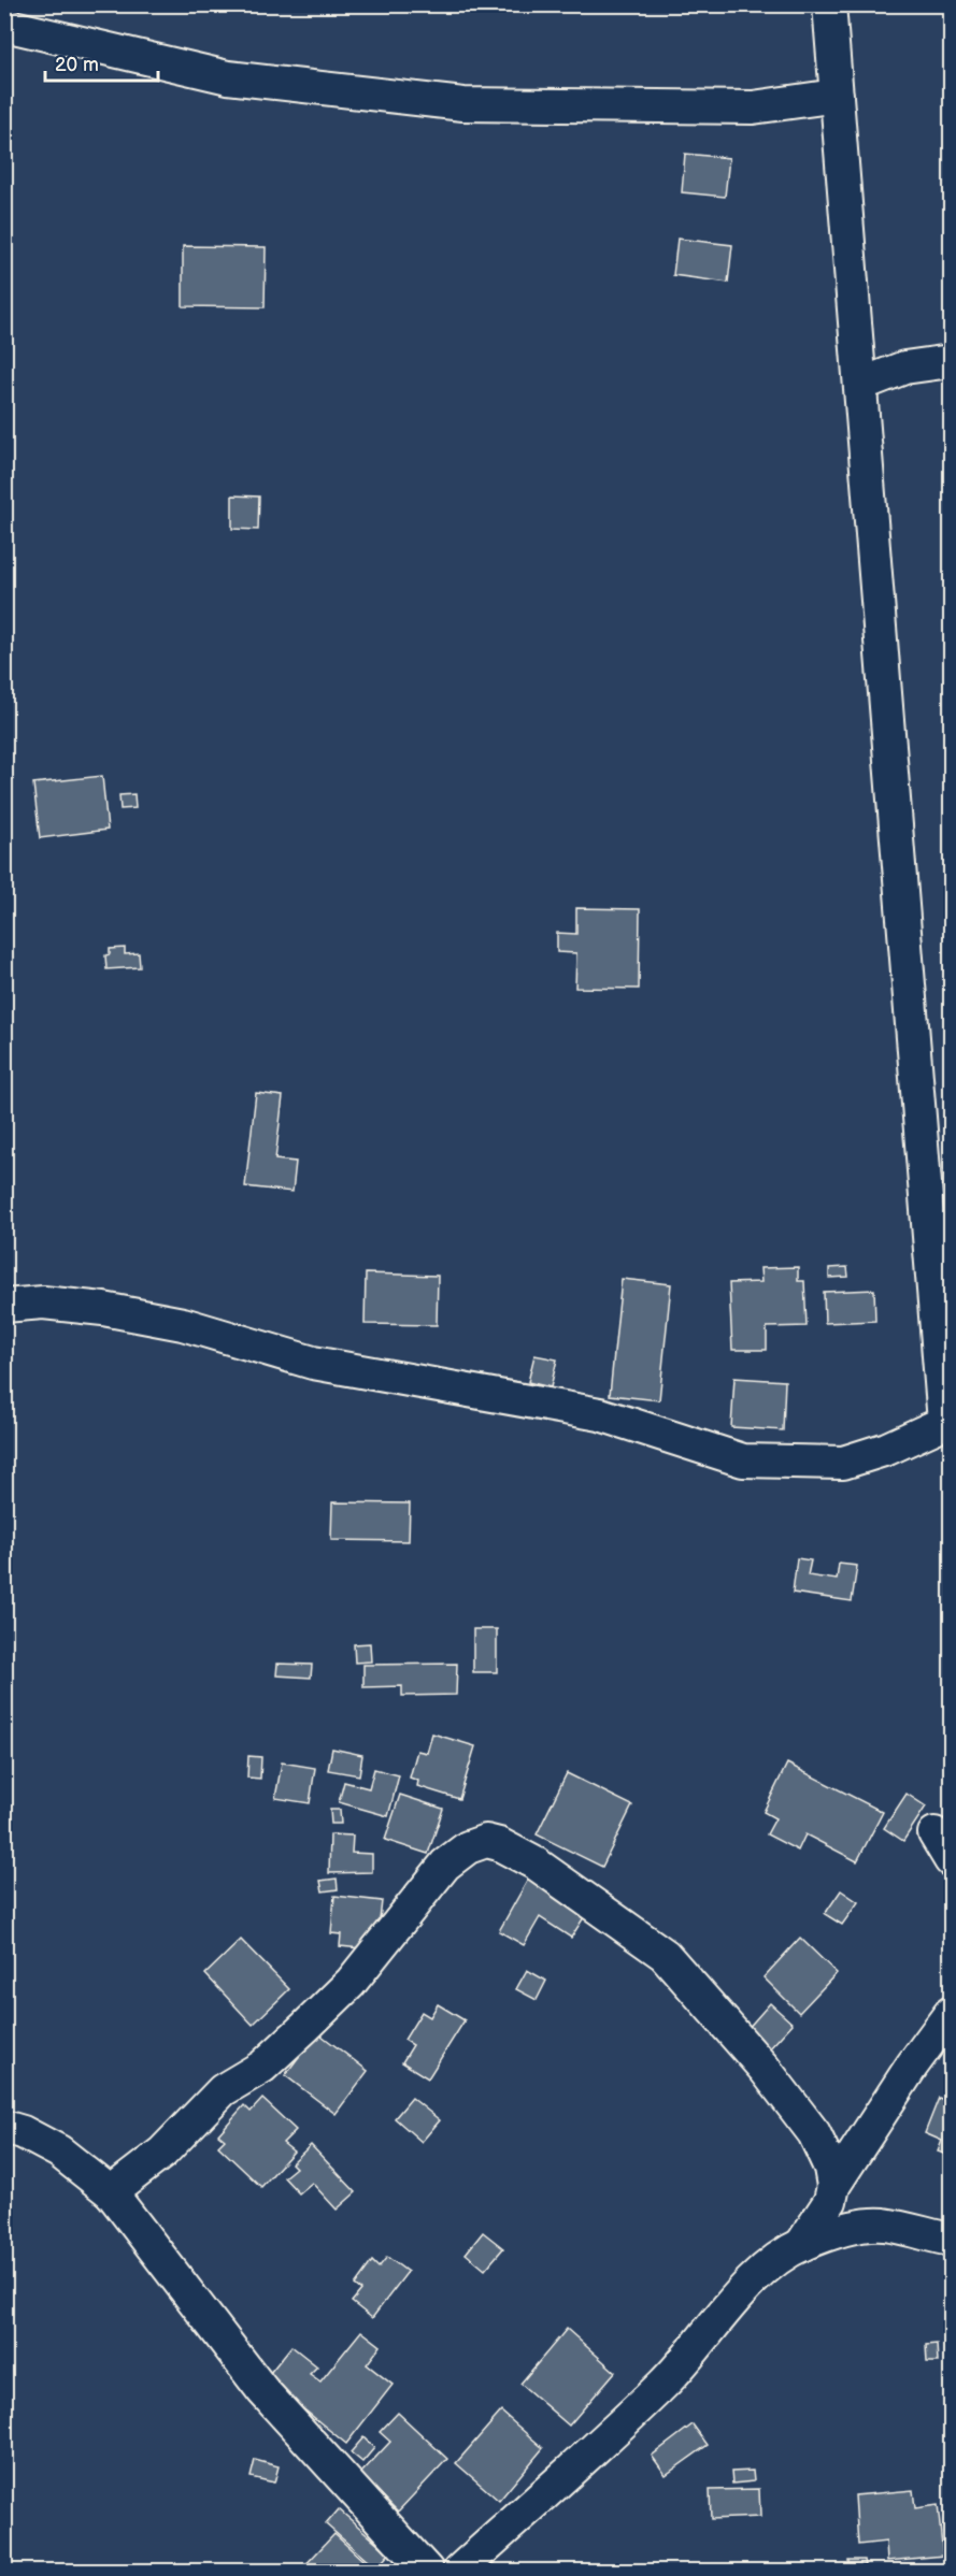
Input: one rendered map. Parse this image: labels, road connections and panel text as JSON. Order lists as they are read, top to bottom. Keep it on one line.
{"scale_bar":"20 m"}
